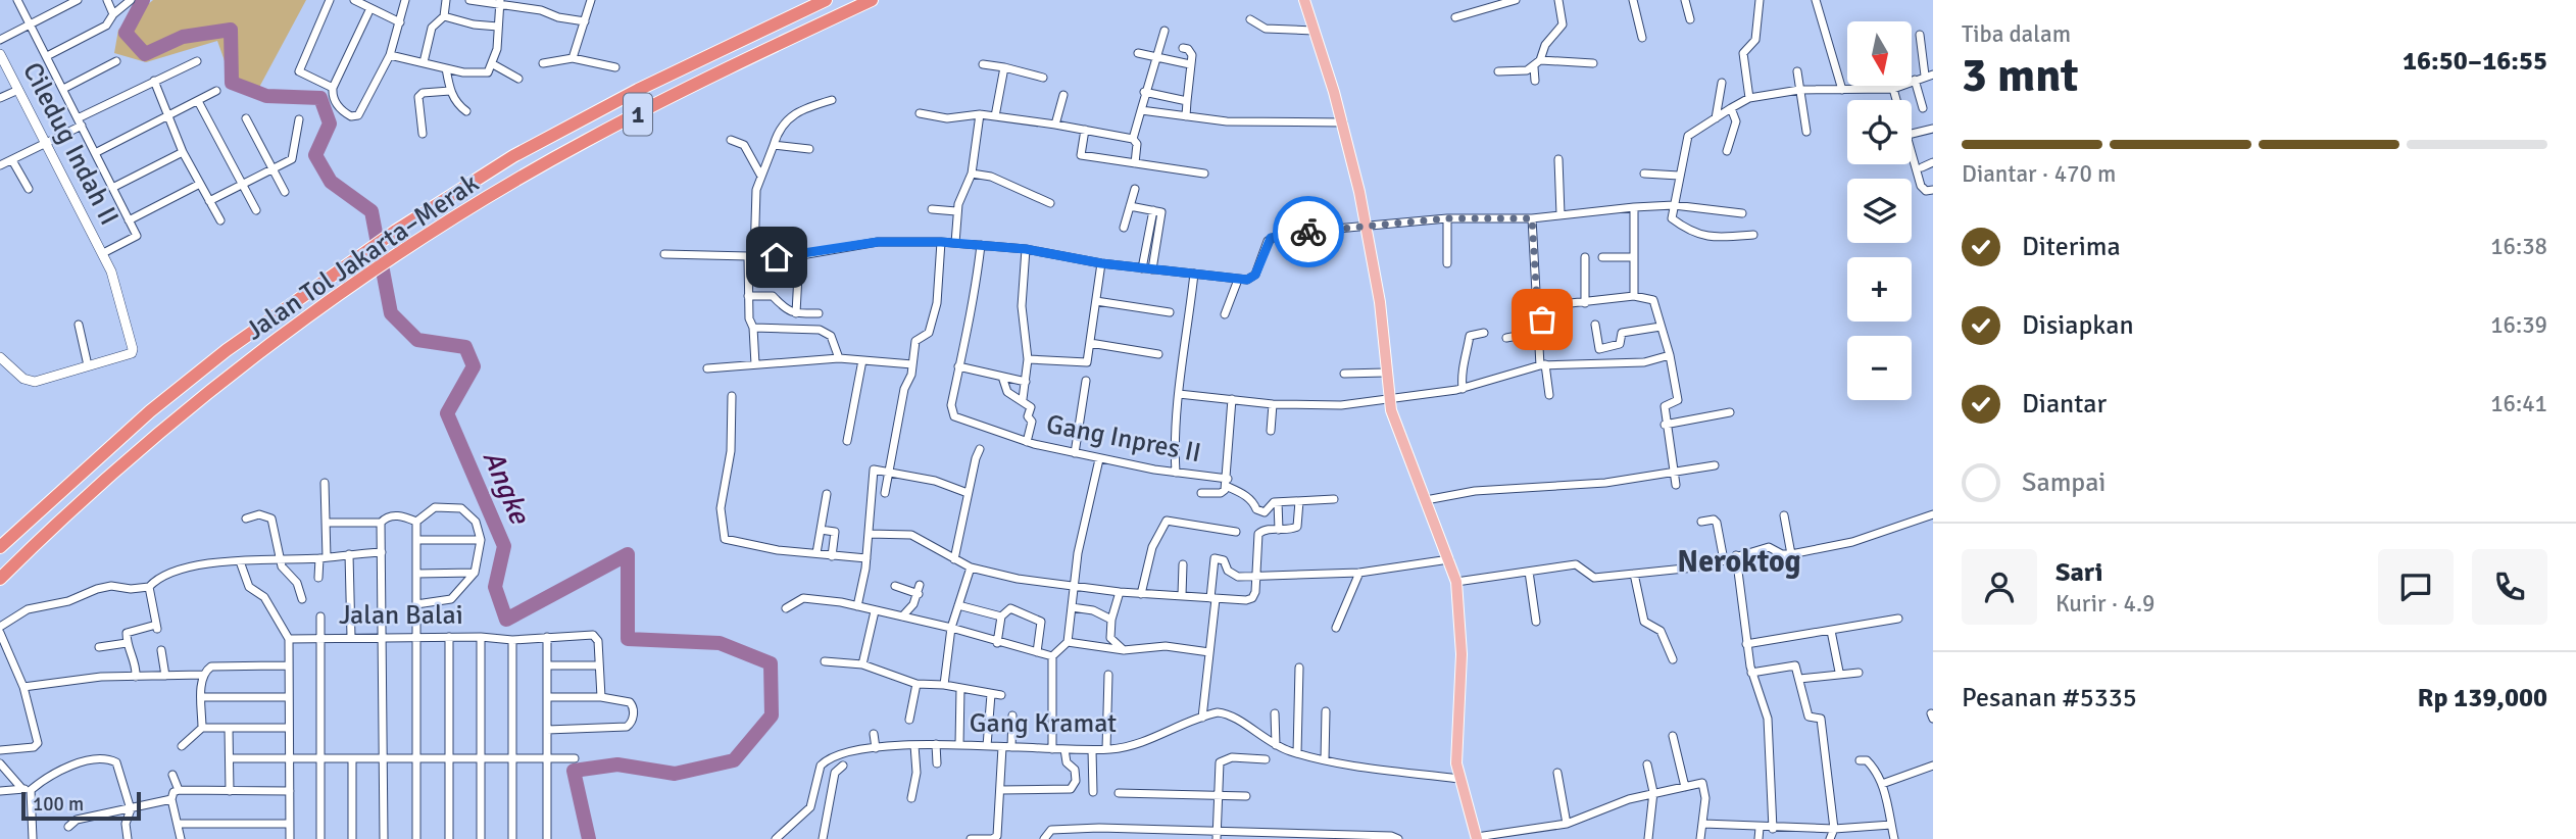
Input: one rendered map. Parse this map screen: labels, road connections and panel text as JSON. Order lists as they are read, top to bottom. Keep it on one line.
{"streets":{"highway":["1","Jalan Tol Jakarta–Merak"],"street":["Ciledug Indah II","Gang Inpres II","Jalan Balai","Gang Kramat"]},"districts":["Neroktog"],"water":["Angke"],"scale_bar":"100 m","north":"bottom","page":{"heading":["3 mnt","Tiba dalam","16:50–16:55"],"panel":["Sari","Kurir · 4.9","Pesanan #5335","Rp 139,000"],"map_buttons":["+","−"],"bar":"Diantar · 470 m","list":[["Diterima","16:38"],["Disiapkan","16:39"],["Diantar","16:41"],"Sampai"],"scale":"100 m"}}
